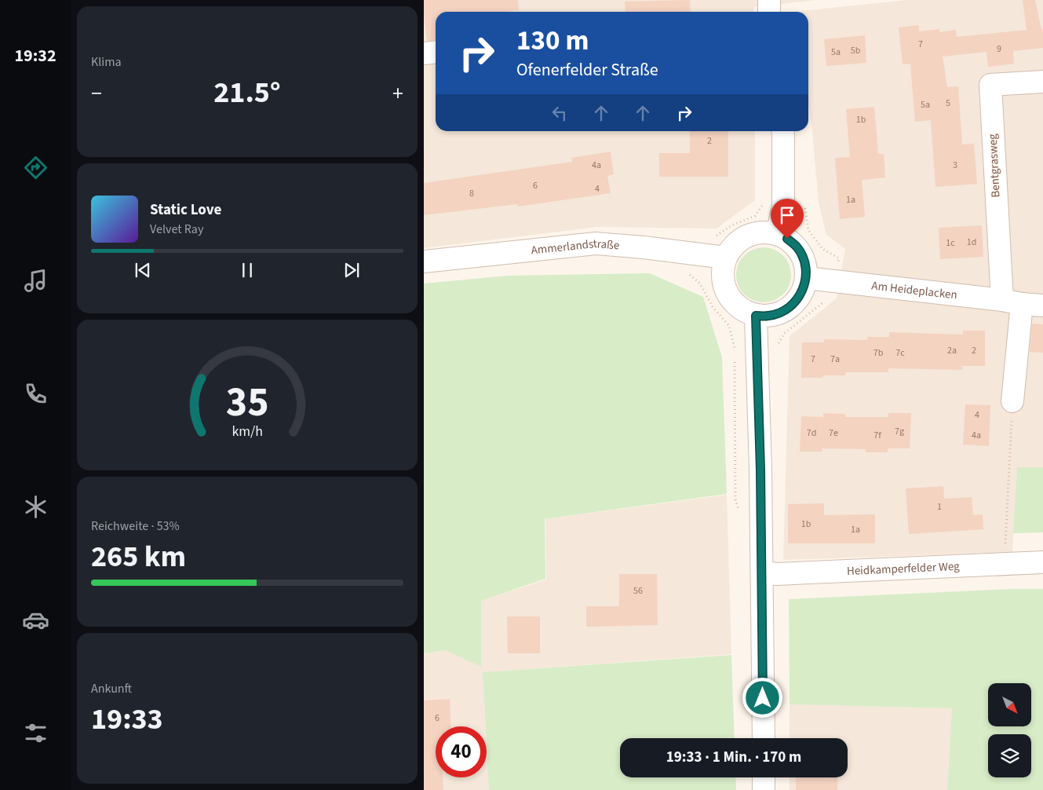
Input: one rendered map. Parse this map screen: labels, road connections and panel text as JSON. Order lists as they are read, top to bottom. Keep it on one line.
{"streets":{"street":["Bentgrasweg","Ammerlandstraße","Am Heideplacken","Heidkamperfelder Weg"]},"crossings":[["Bentgrasweg","Am Heideplacken"],["Ammerlandstraße","Am Heideplacken"]],"house_numbers":["7","9","5b","5a","5","5a","1b","2","4a","3","6","4","8","1a","1d","1c","2a","2","7b","7c","7","7a","4","7g","7d","7e","7f","4a","1","1b","1a","56","6"],"north":"bottom right","page":{"tabs":"19:32","tile":["Klima",["Reichweite · 53%","265 km"],["Ankunft","19:33"]],"turn":["130 m","Ofenerfelder Straße"],"heat":["−","21.5°","+"],"song":["Static Love","Velvet Ray"],"limit":"40","trip":"19:33 · 1 Min. · 170 m","gauge":["35","km/h"]}}
